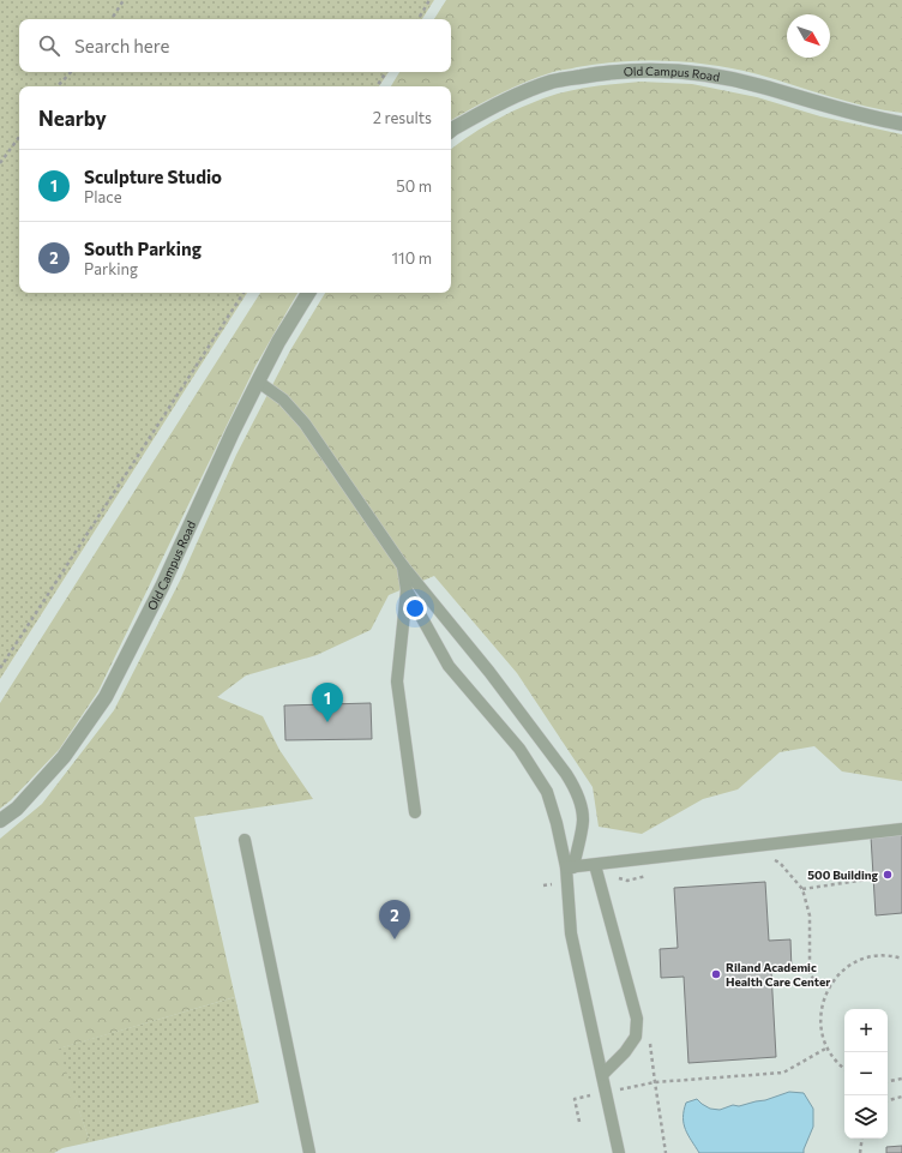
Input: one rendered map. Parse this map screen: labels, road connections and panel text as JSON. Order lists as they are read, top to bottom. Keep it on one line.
{"streets":{"street":["Old Campus Road"]},"places":["500 Building","Riland Academic Health Care Center"],"north":"bottom right","page":{"search":"Search here","heading":["Nearby","2 results"],"list":[{"mark":"1","name":"Sculpture Studio","note":"Place","value":"50 m"},{"mark":"2","name":"South Parking","note":"Parking","value":"110 m"}],"pins":["1","2"],"map_buttons":["+","−"]}}
